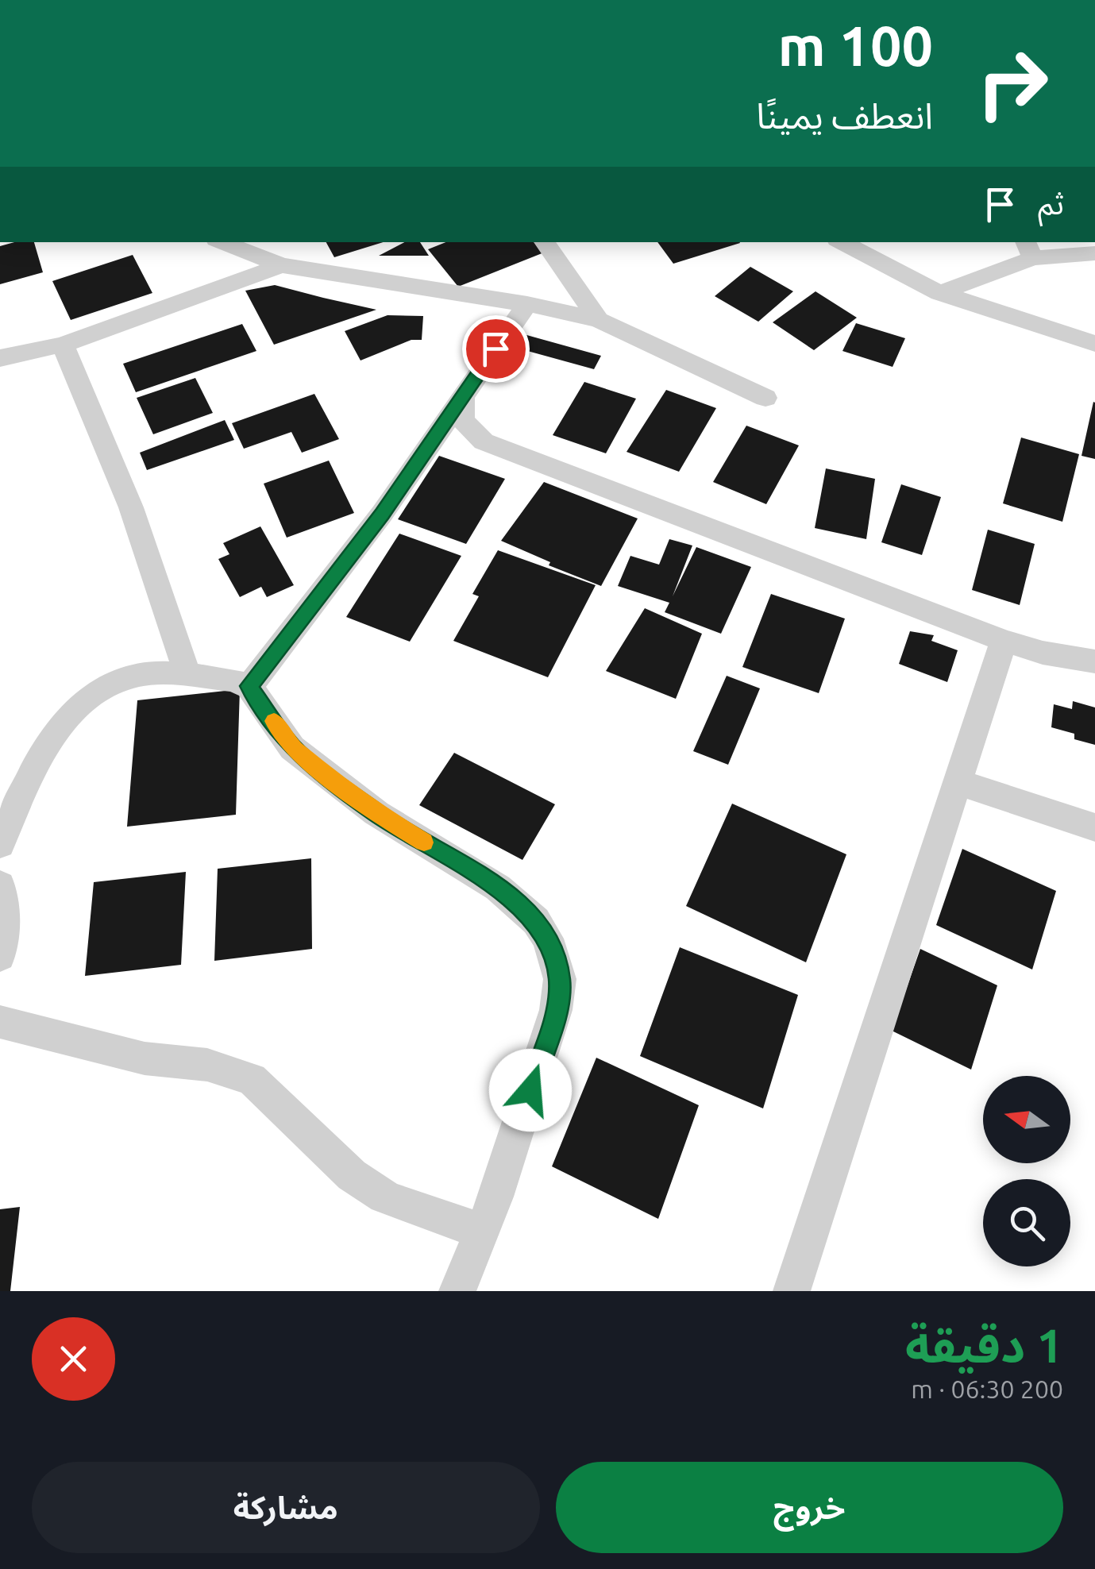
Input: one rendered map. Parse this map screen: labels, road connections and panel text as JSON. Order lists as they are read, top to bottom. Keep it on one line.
{"north":"left","page":{"turn":["100 m","انعطف يمينًا"],"then":"ثم","heading":["1 دقيقة","200 m · 06:30"],"buttons":["خروج","مشاركة"]}}
